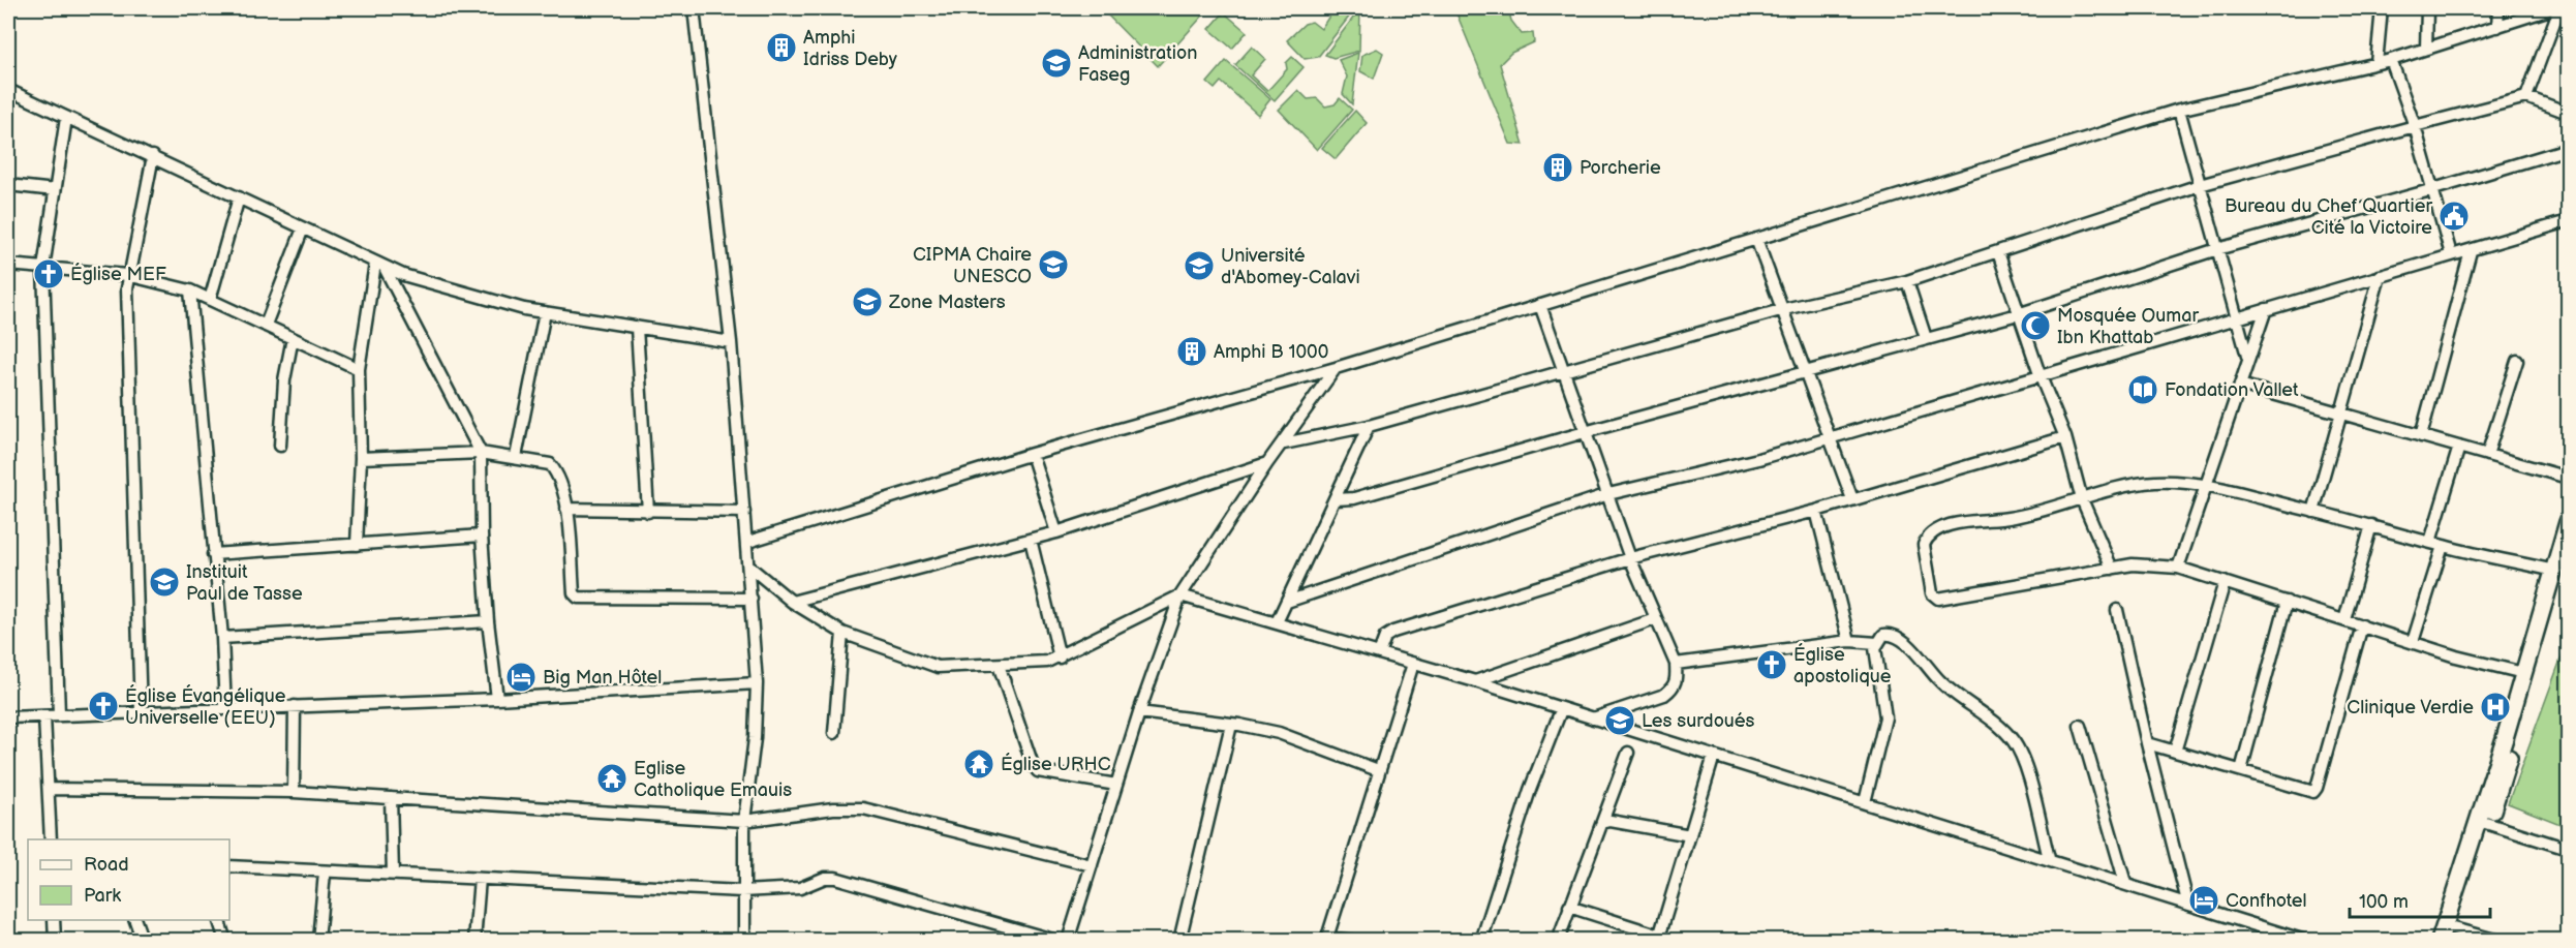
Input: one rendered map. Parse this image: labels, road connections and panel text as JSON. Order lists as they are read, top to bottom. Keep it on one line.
{"places":{"building":["Amphi Idriss Deby","Porcherie","Amphi B 1000"],"school or university":["Administration Faseg","CIPMA Chaire UNESCO","Université d'Abomey-Calavi","Zone Masters","Instituit Paul de Tasse","Les surdoués"],"public building":["Bureau du Chef Quartier Cité la Victoire"],"church":["Église MEF","Église apostolique","Église Évangélique Universelle (EEU)"],"mosque":["Mosquée Oumar Ibn Khattab"],"library":["Fondation Vallet"],"hotel":["Big Man Hôtel","Confhotel"],"hospital":["Clinique Verdie"],"temple":["Église URHC","Eglise Catholique Emauis"]},"legend":["Road","Park"],"scale_bar":"100 m"}
